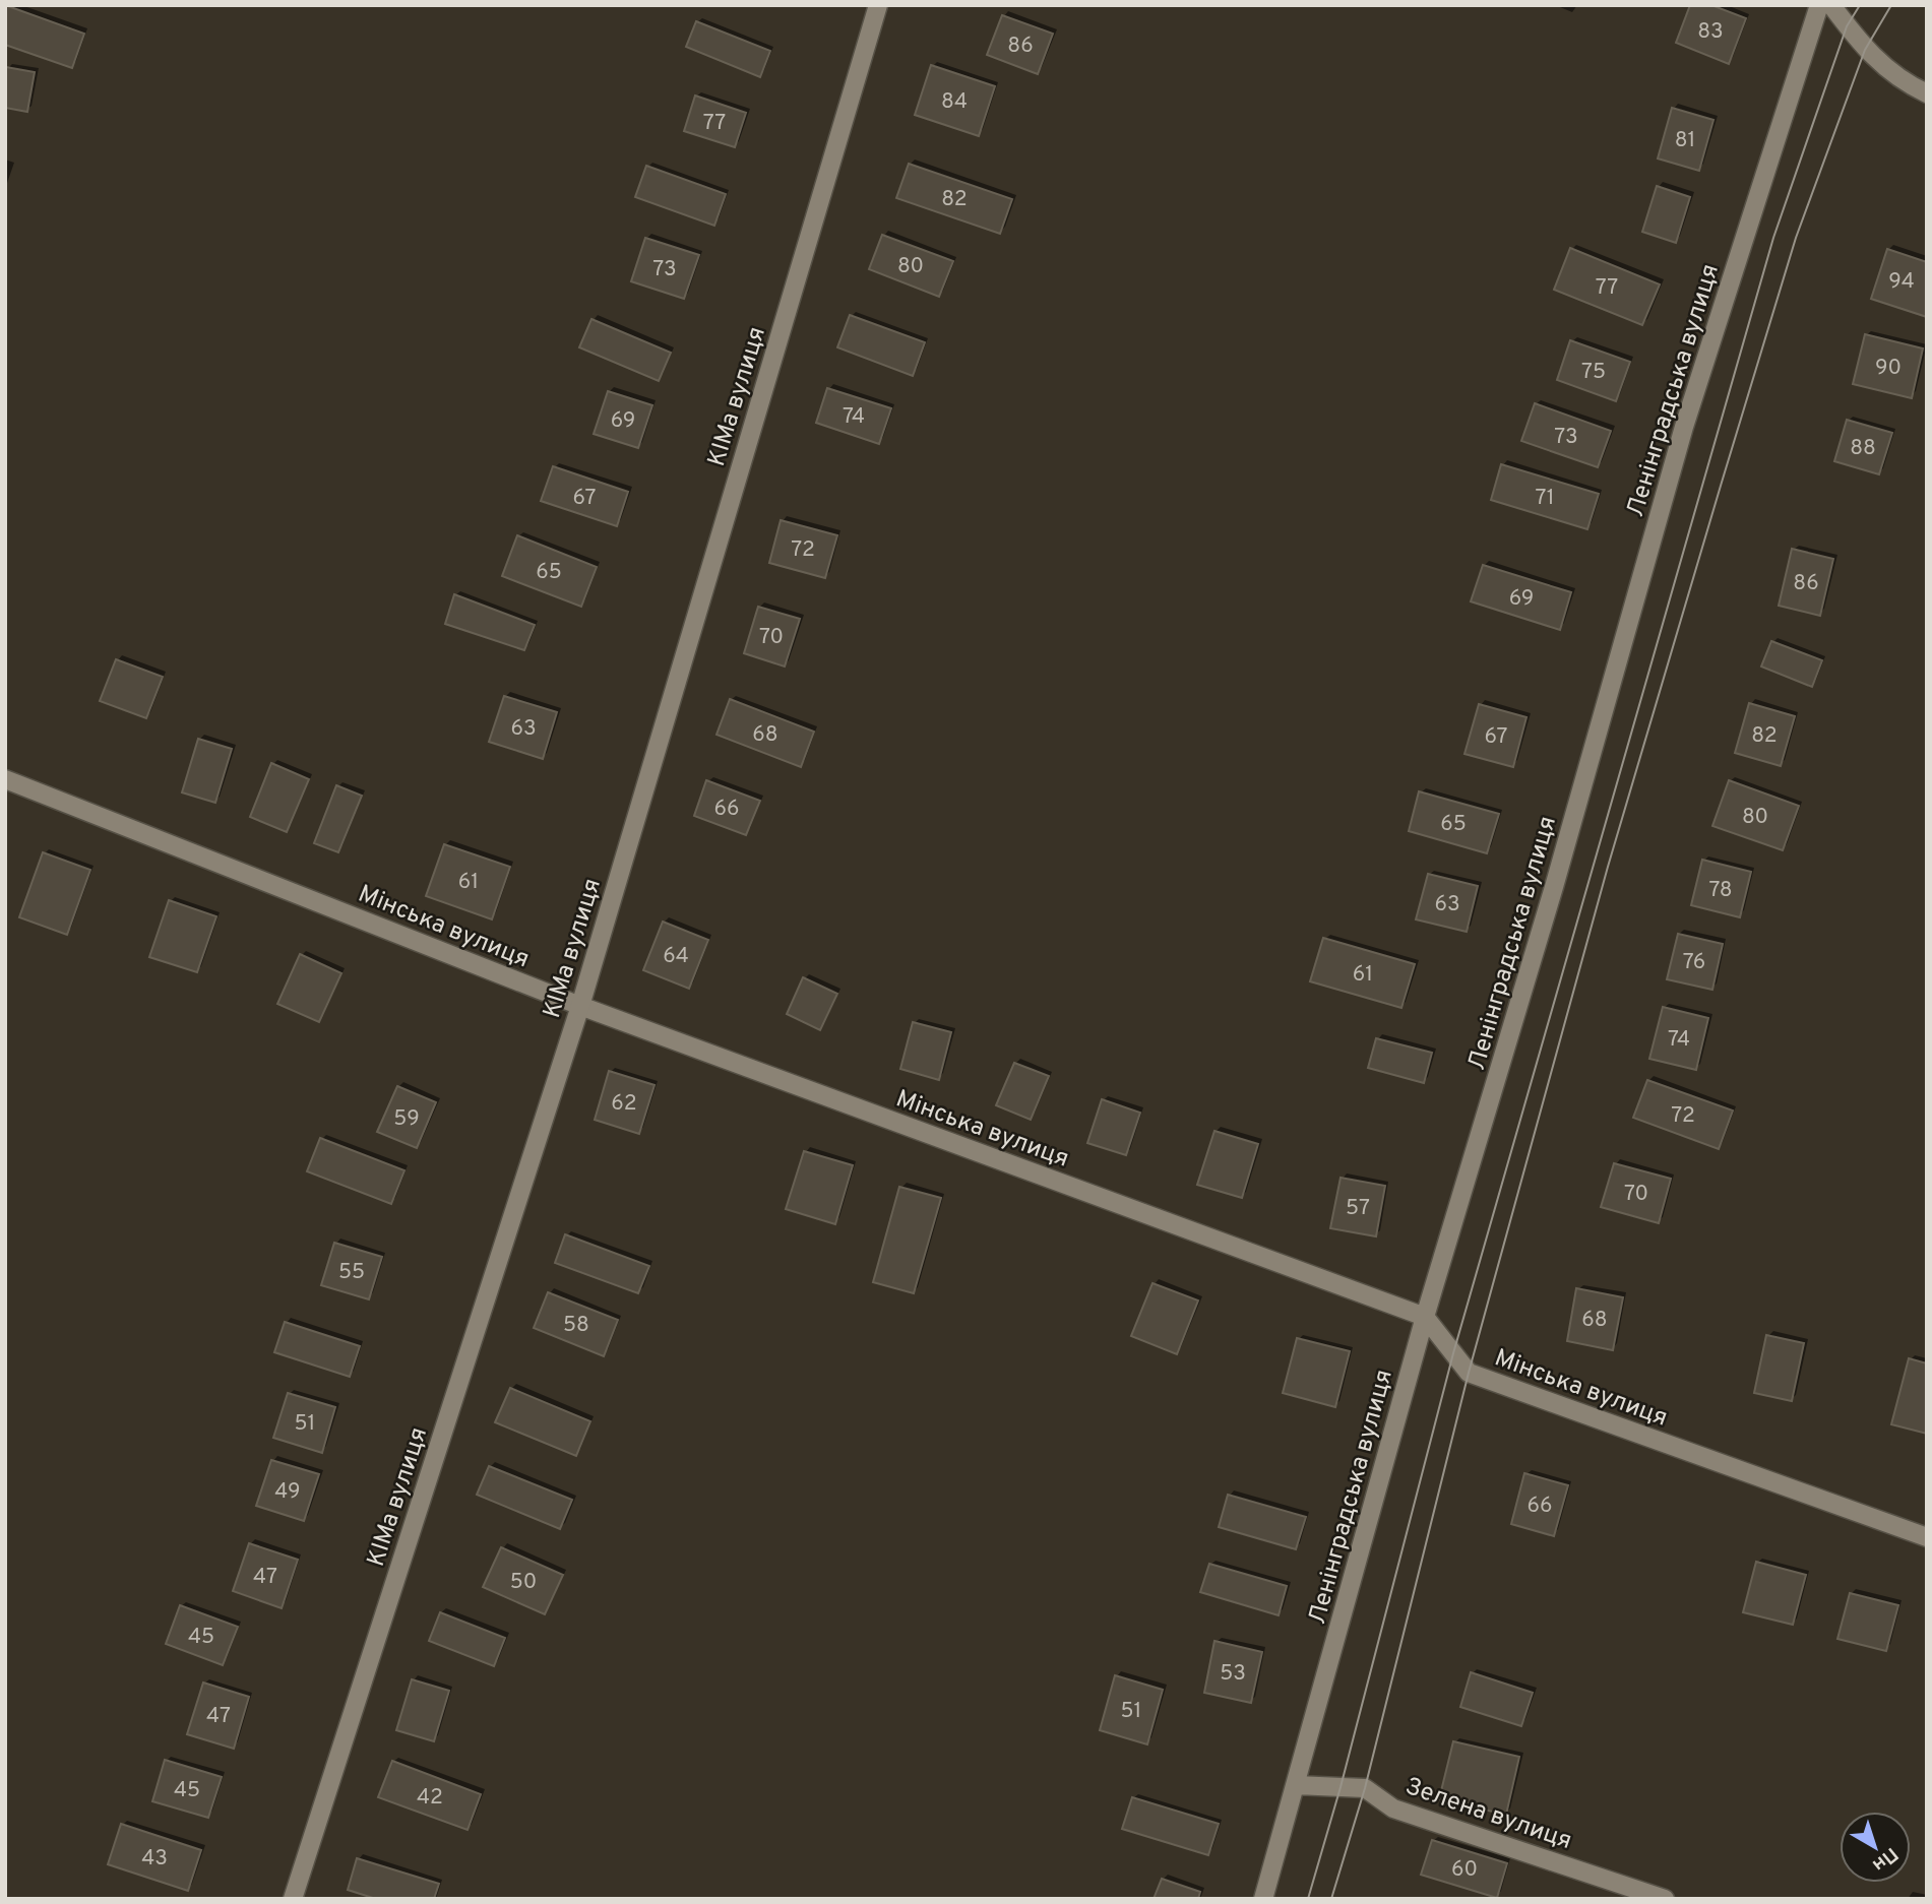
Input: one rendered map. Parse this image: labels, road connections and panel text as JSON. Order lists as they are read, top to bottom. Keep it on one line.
{"streets":{"street":["Ленінградська вулиця","КІМа вулиця","Мінська вулиця","Зелена вулиця"]},"crossings":[["Ленінградська вулиця","Мінська вулиця"],["Ленінградська вулиця","Зелена вулиця"],["КІМа вулиця","Мінська вулиця"]],"house_numbers":["83","86","84","77","81","82","80","73","94","77","90","75","74","69","73","88","67","71","72","65","86","69","70","63","68","82","67","66","80","65","61","78","63","64","76","61","74","62","72","59","70","57","55","68","58","51","49","66","47","50","45","53","51","47","45","42","43","60"],"north":"bottom right"}
